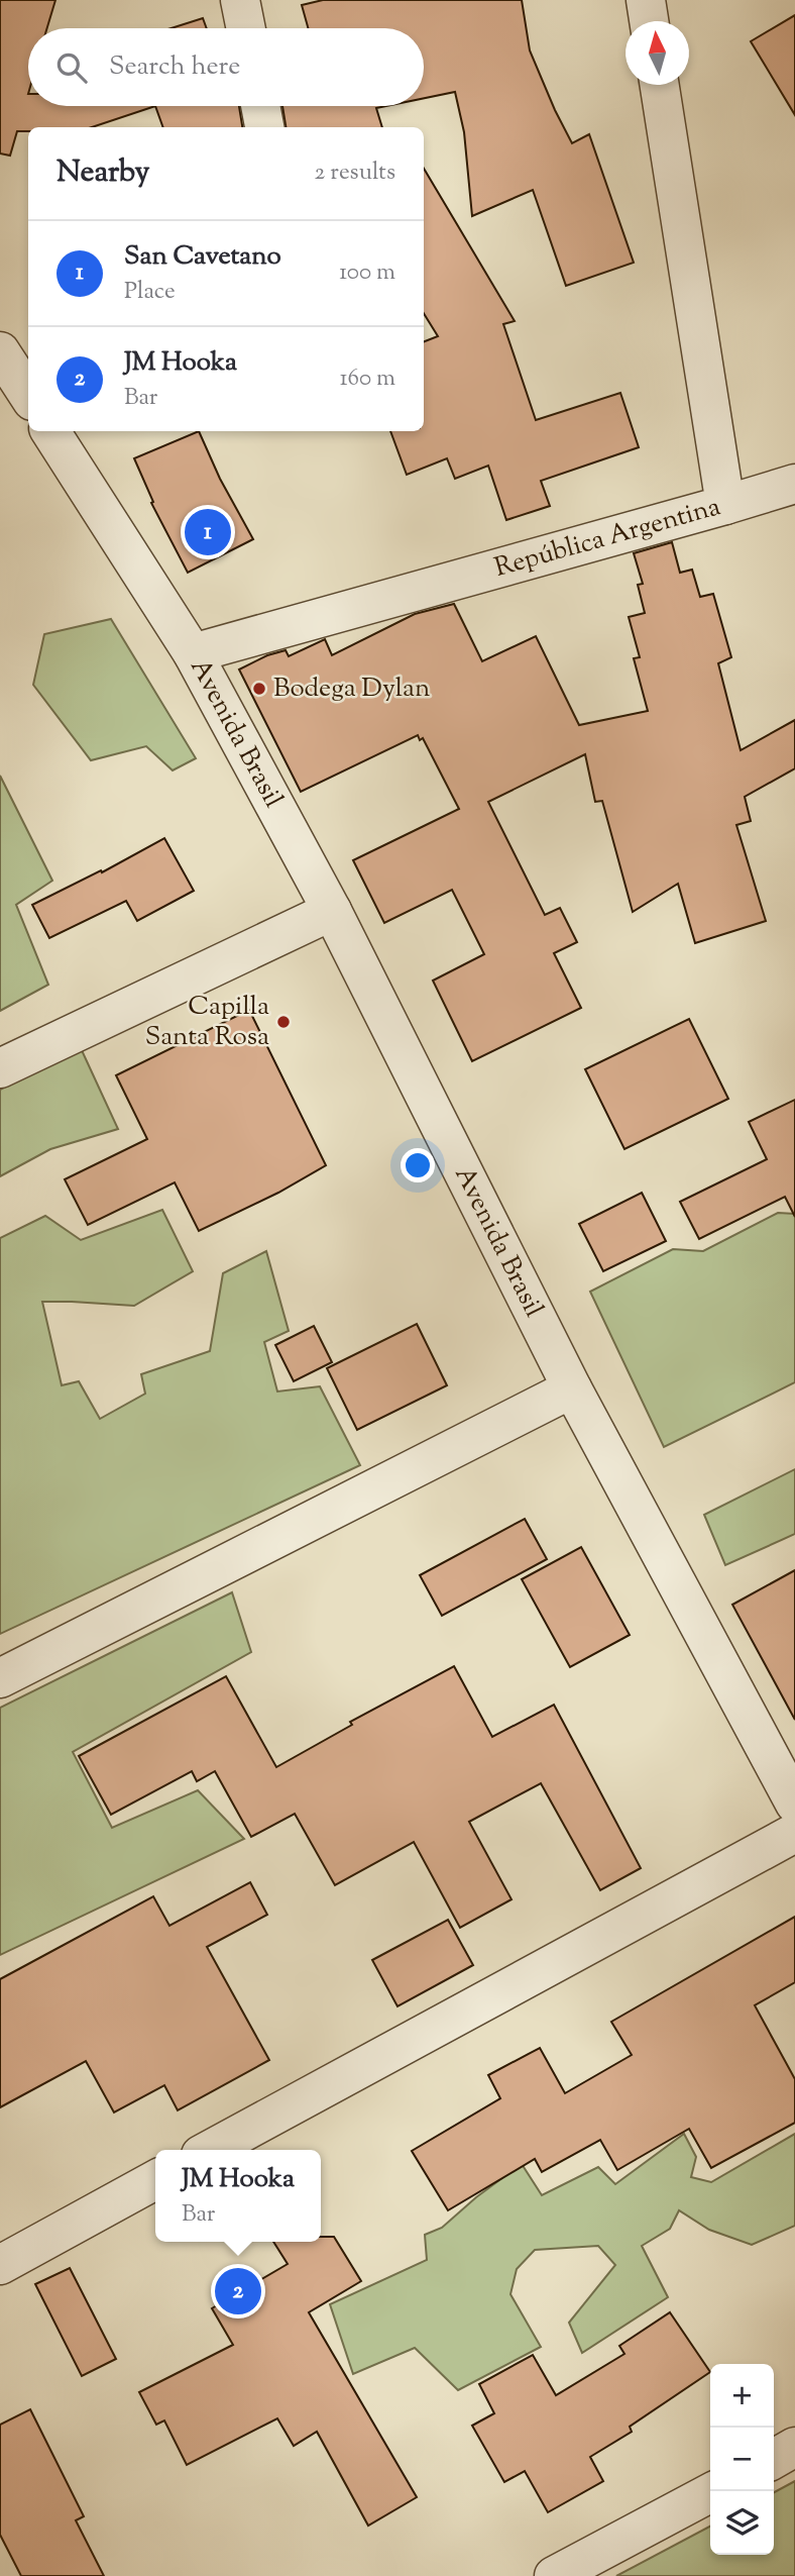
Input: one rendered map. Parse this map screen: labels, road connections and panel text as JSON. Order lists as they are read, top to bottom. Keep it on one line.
{"streets":{"street":["República Argentina","Avenida Brasil"]},"crossings":[["República Argentina","Avenida Brasil"]],"places":["Bodega Dylan","Capilla Santa Rosa"],"north":"top","page":{"search":"Search here","heading":["Nearby","2 results"],"list":[{"mark":"1","name":"San Cavetano","note":"Place","value":"100 m"},{"mark":"2","name":"JM Hooka","note":"Bar","value":"160 m"}],"pins":["1","2"],"popup":["JM Hooka","Bar"],"map_buttons":["+","−"]}}
